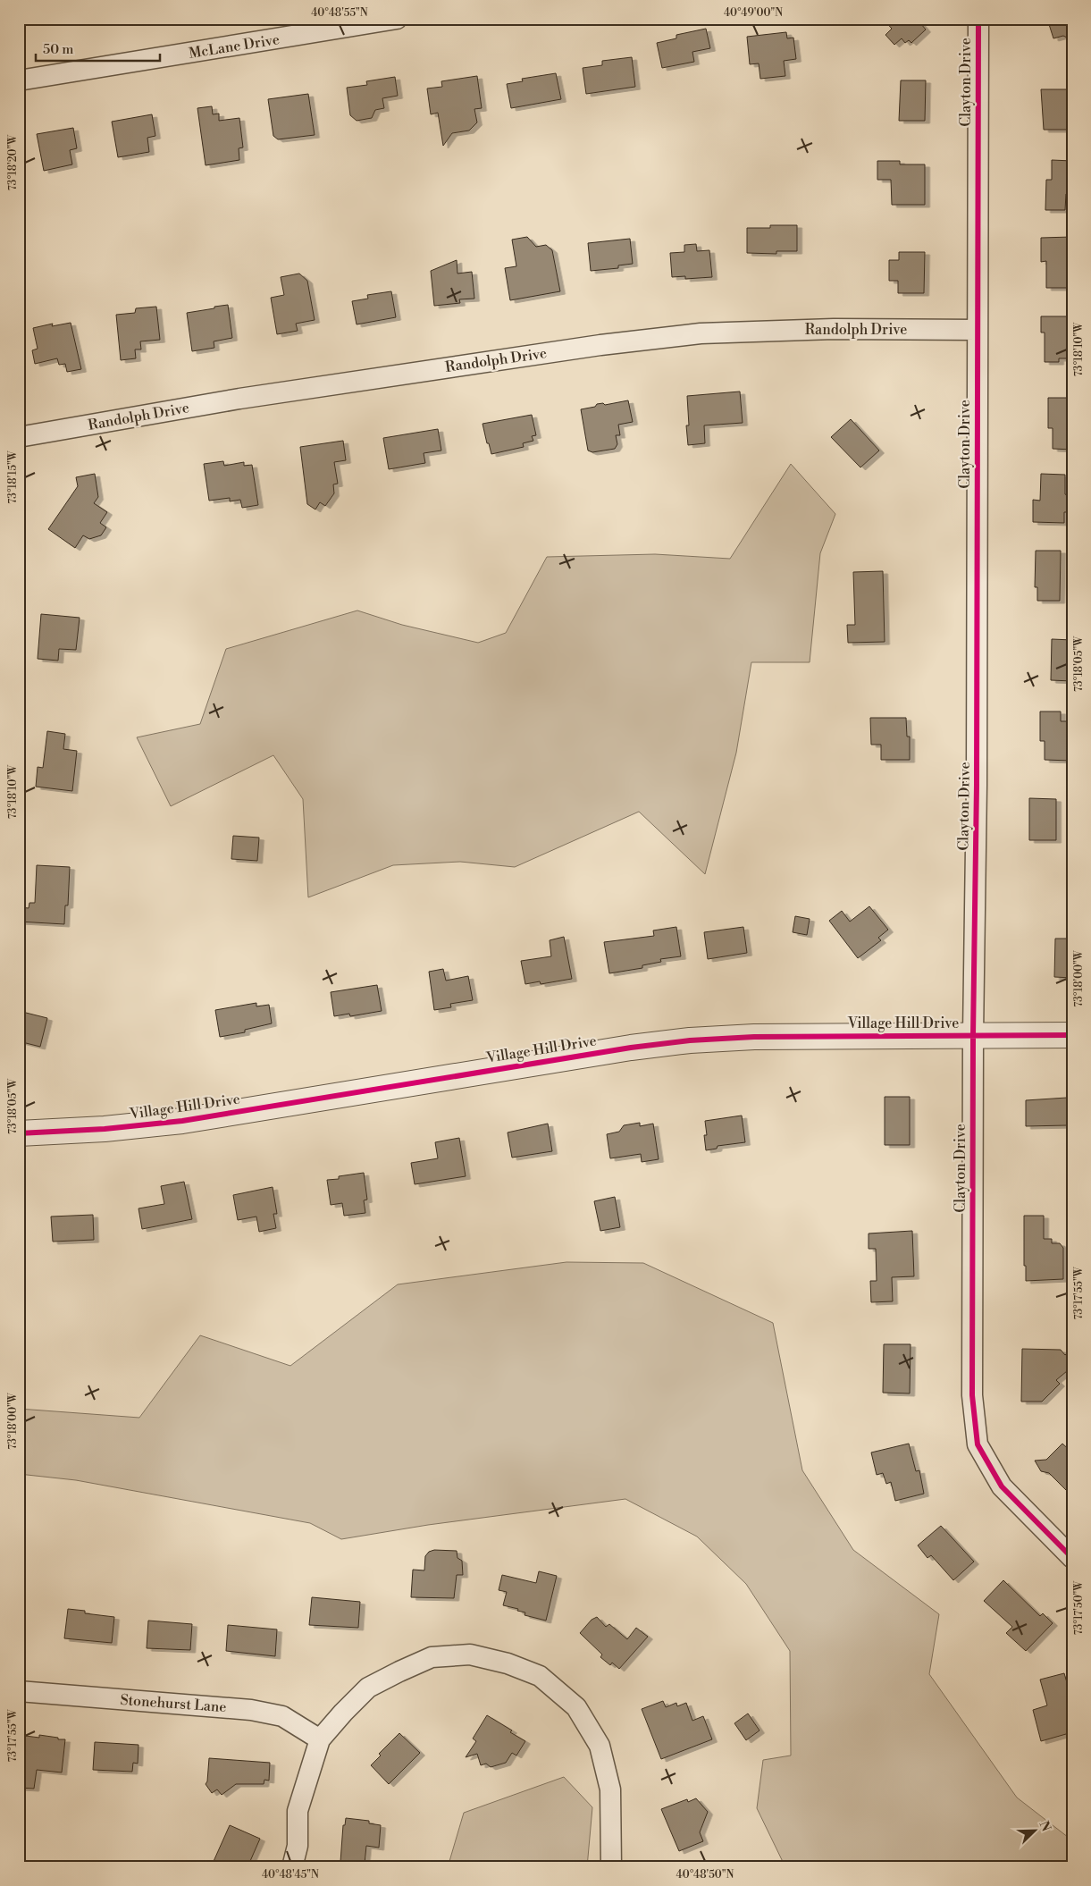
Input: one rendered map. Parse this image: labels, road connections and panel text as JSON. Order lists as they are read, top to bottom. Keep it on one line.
{"streets":{"street":["McLane Drive","Clayton Drive","Randolph Drive","Village Hill Drive","Stonehurst Lane"]},"crossings":[["Clayton Drive","Randolph Drive"],["Clayton Drive","Village Hill Drive"]],"scale_bar":"50 m","north":"top right","coordinates":["40°48'55\"N","40°49'00\"N","73°18'20\"W","73°18'10\"W","73°18'15\"W","73°18'05\"W","73°18'00\"W","73°17'55\"W","73°17'50\"W","40°48'45\"N","40°48'50\"N"]}
